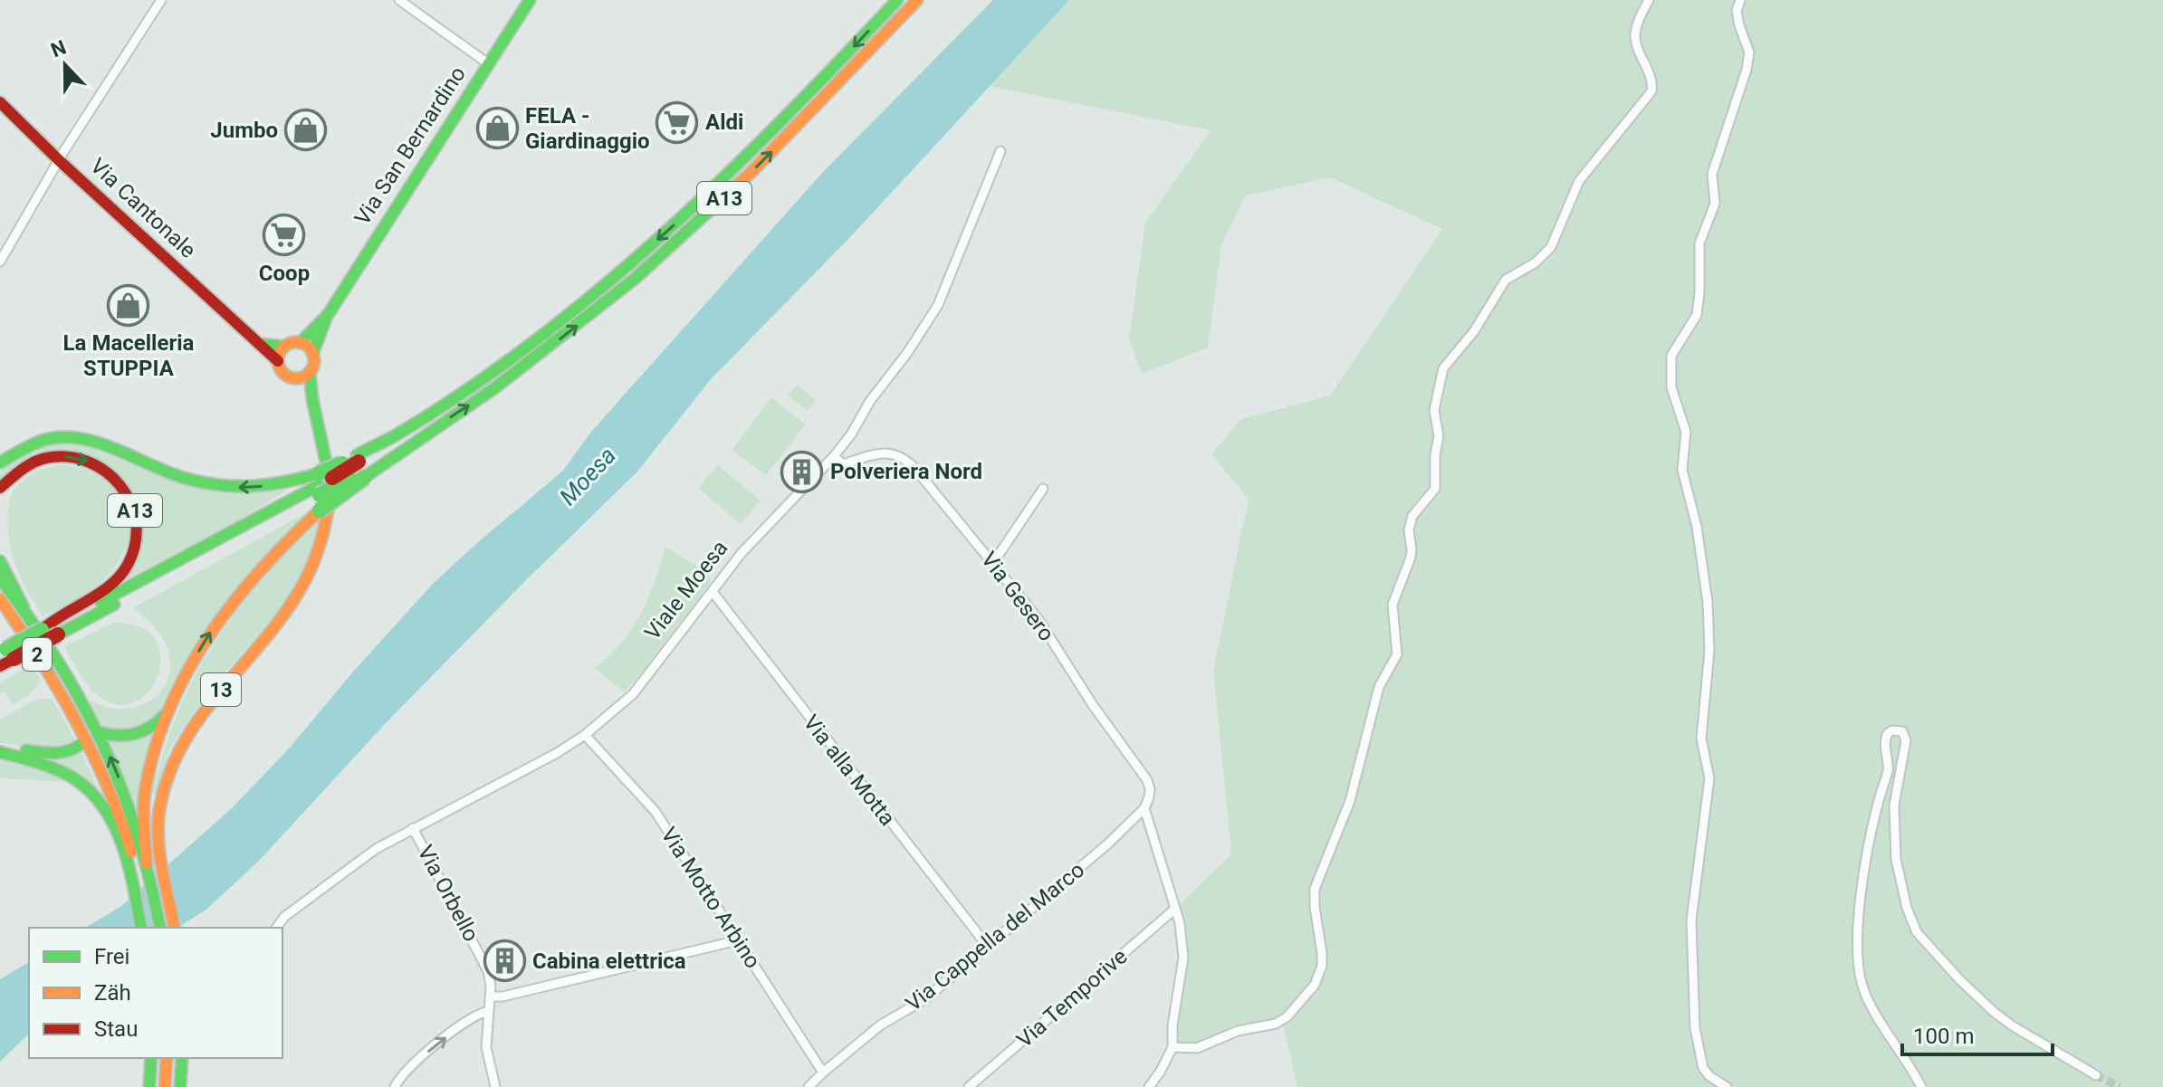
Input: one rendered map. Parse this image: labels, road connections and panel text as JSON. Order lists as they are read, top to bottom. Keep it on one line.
{"streets":{"main road":["Via San Bernardino","A13","Via Cantonale","2","13"],"street":["Viale Moesa","Via Gesero","Via alla Motta","Via Orbello","Via Motto Arbino","Via Cappella del Marco","Via Temporive"]},"crossings":[["Via San Bernardino","Via Cantonale"],["Via San Bernardino","13"],["A13","2"],["A13","13"],["Via Cantonale","13"],["Viale Moesa","Via Gesero"],["Viale Moesa","Via alla Motta"],["Viale Moesa","Via Orbello"],["Viale Moesa","Via Motto Arbino"],["Via Gesero","Via Cappella del Marco"],["Via Gesero","Via Temporive"],["2","13"],["Via alla Motta","Via Cappella del Marco"],["Via Motto Arbino","Via Cappella del Marco"]],"water":["Moesa"],"places":{"supermarket":["Aldi","Coop"],"shop":["FELA - Giardinaggio","Jumbo","La Macelleria STUPPIA"],"building":["Polveriera Nord","Cabina elettrica"]},"legend":["Frei","Zäh","Stau"],"scale_bar":"100 m","north":"top"}
